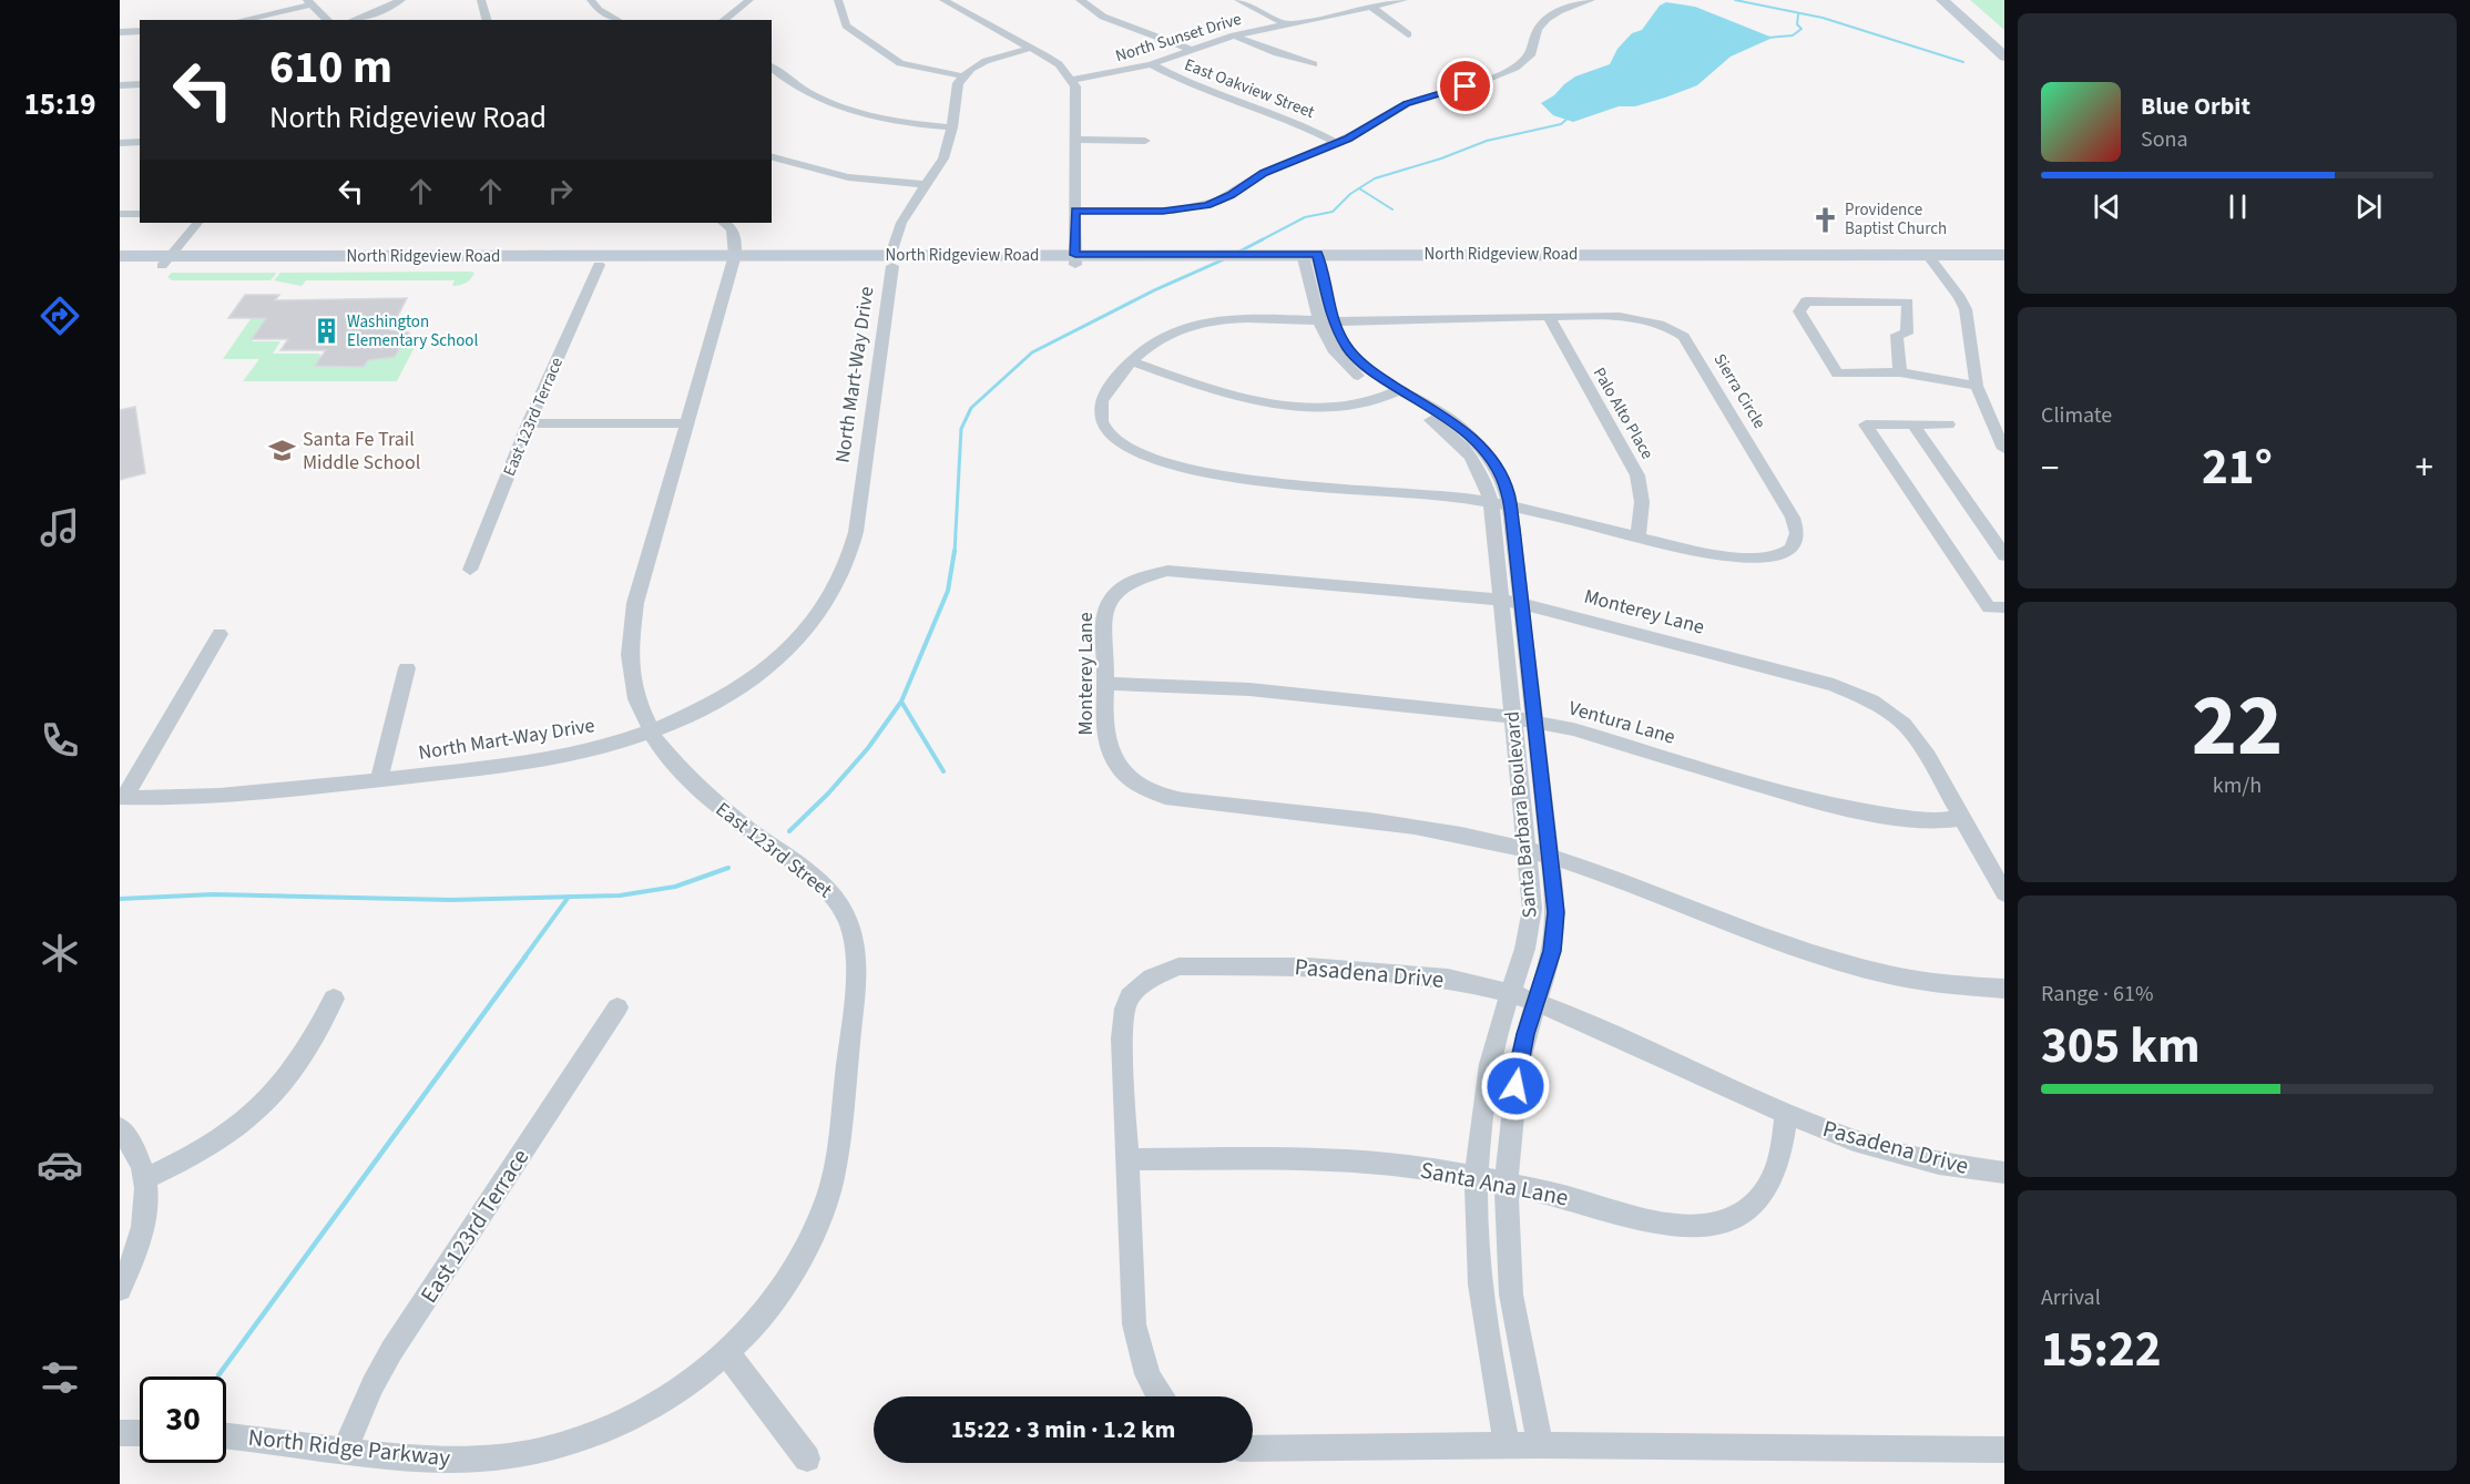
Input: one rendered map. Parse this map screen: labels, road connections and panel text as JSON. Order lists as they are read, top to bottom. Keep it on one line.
{"streets":{"main road":["North Ridgeview Road"],"street":["North Sunset Drive","East Oakview Street","North Mart-Way Drive","Sierra Circle","Palo Alto Place","East 123rd Terrace","Monterey Lane","Ventura Lane","Santa Barbara Boulevard","East 123rd Street","Pasadena Drive","Santa Ana Lane","North Ridge Parkway"]},"crossings":[["North Sunset Drive","East Oakview Street"],["North Ridgeview Road","North Mart-Way Drive"],["North Ridgeview Road","East 123rd Terrace"],["North Ridgeview Road","Santa Barbara Boulevard"],["North Ridgeview Road","East 123rd Street"],["North Mart-Way Drive","East 123rd Street"],["Sierra Circle","Palo Alto Place"],["Sierra Circle","Santa Barbara Boulevard"],["East 123rd Terrace","North Ridge Parkway"],["Monterey Lane","Ventura Lane"],["Monterey Lane","Santa Barbara Boulevard"],["Ventura Lane","Santa Barbara Boulevard"],["Santa Barbara Boulevard","Pasadena Drive"],["Santa Barbara Boulevard","Santa Ana Lane"],["East 123rd Street","North Ridge Parkway"],["Pasadena Drive","Santa Ana Lane"]],"places":{"church":["Providence Baptist Church"],"building":["Washington Elementary School"],"school or university":["Santa Fe Trail Middle School"]},"page":{"tabs":"15:19","turn":["610 m","North Ridgeview Road"],"song":["Blue Orbit","Sona"],"tile":["Climate",["22","km/h"],["Range · 61%","305 km"],["Arrival","15:22"]],"heat":["−","21°","+"],"limit":"30","trip":"15:22 · 3 min · 1.2 km"}}
